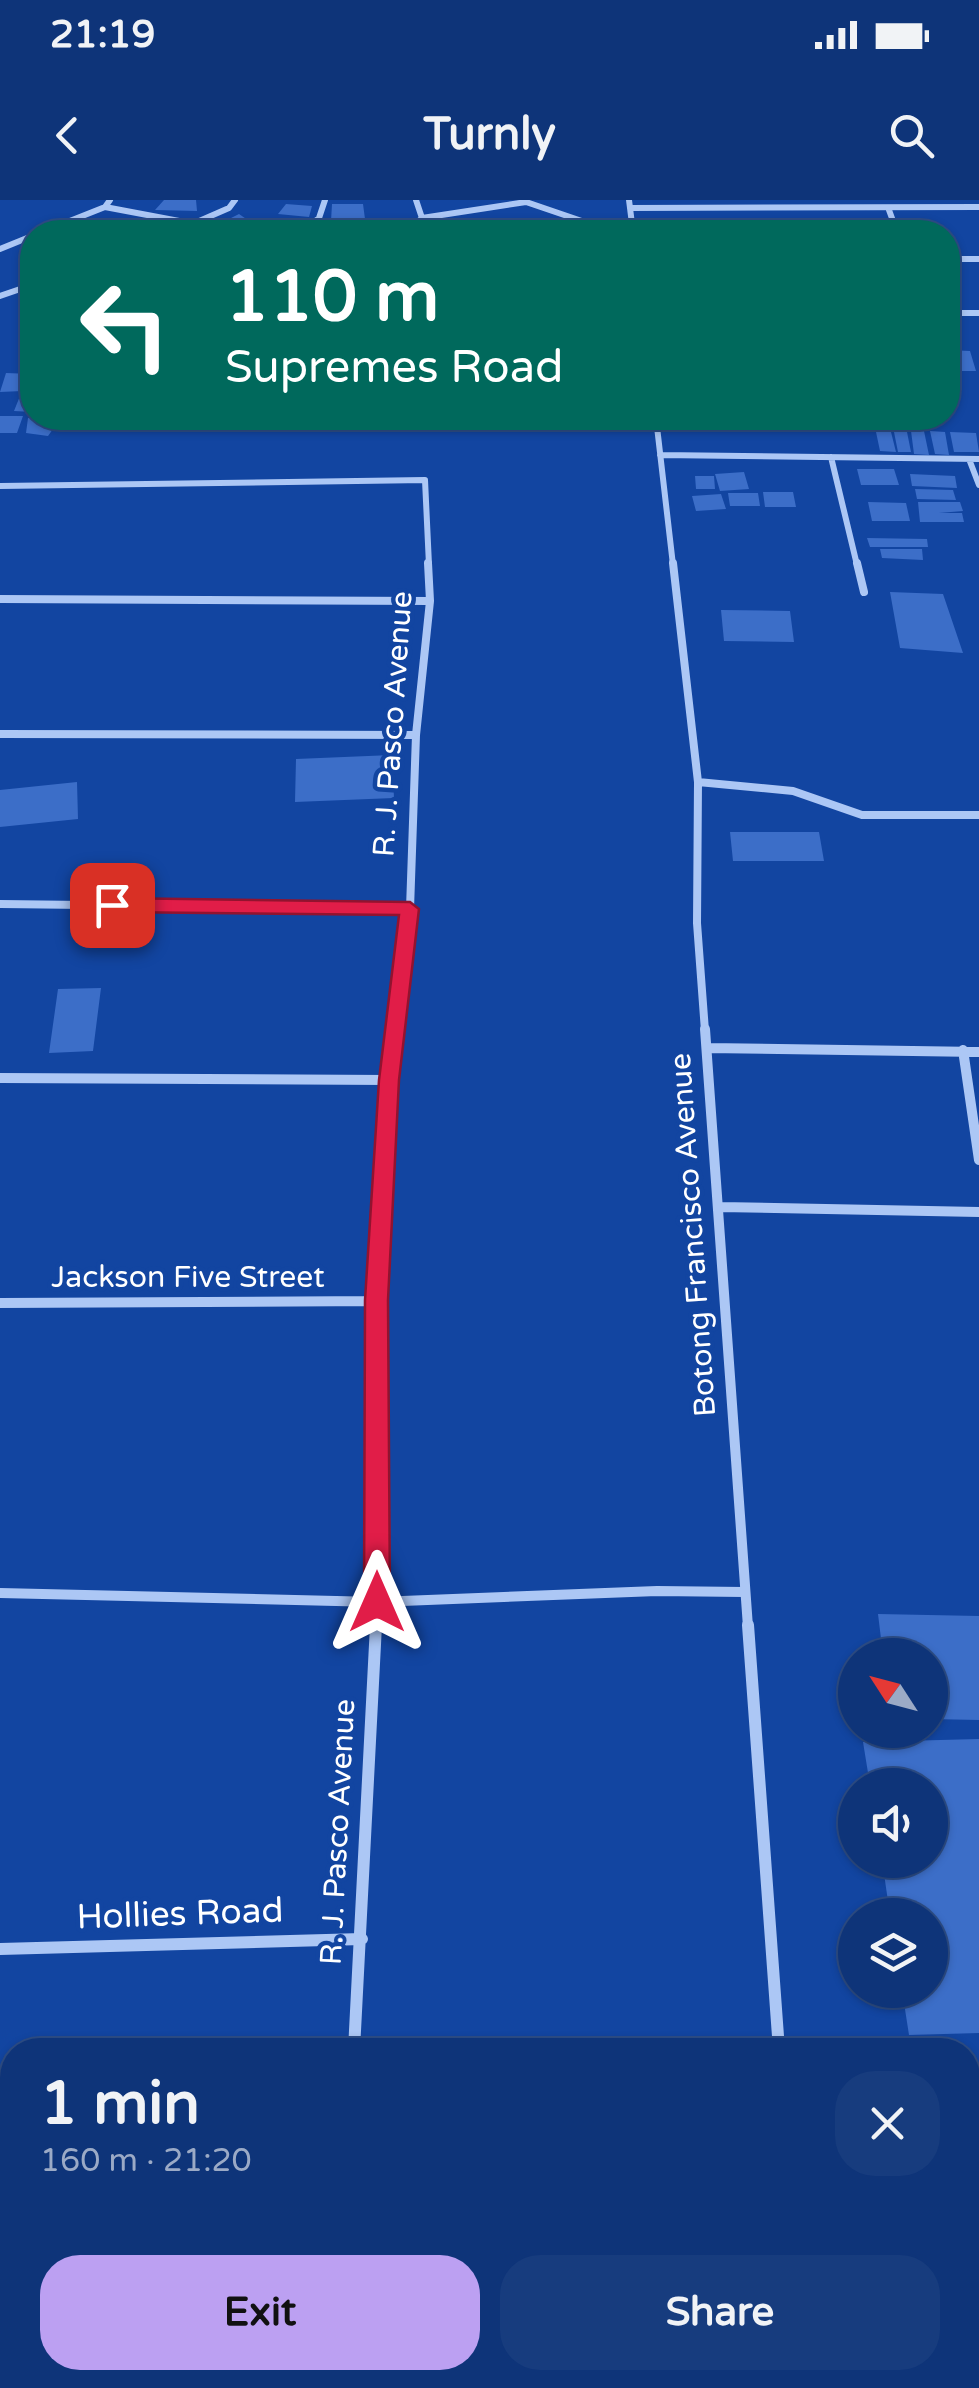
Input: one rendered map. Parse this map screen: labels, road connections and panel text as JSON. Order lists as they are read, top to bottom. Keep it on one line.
{"streets":{"street":["R. J. Pasco Avenue","Botong Francisco Avenue","Jackson Five Street","Hollies Road"]},"crossings":[["R. J. Pasco Avenue","Jackson Five Street"],["R. J. Pasco Avenue","Hollies Road"]],"north":"top left","page":{"status":"21:19","header":"Turnly","turn":["110 m","Supremes Road"],"heading":["1 min","160 m · 21:20"],"buttons":["Exit","Share"]}}
